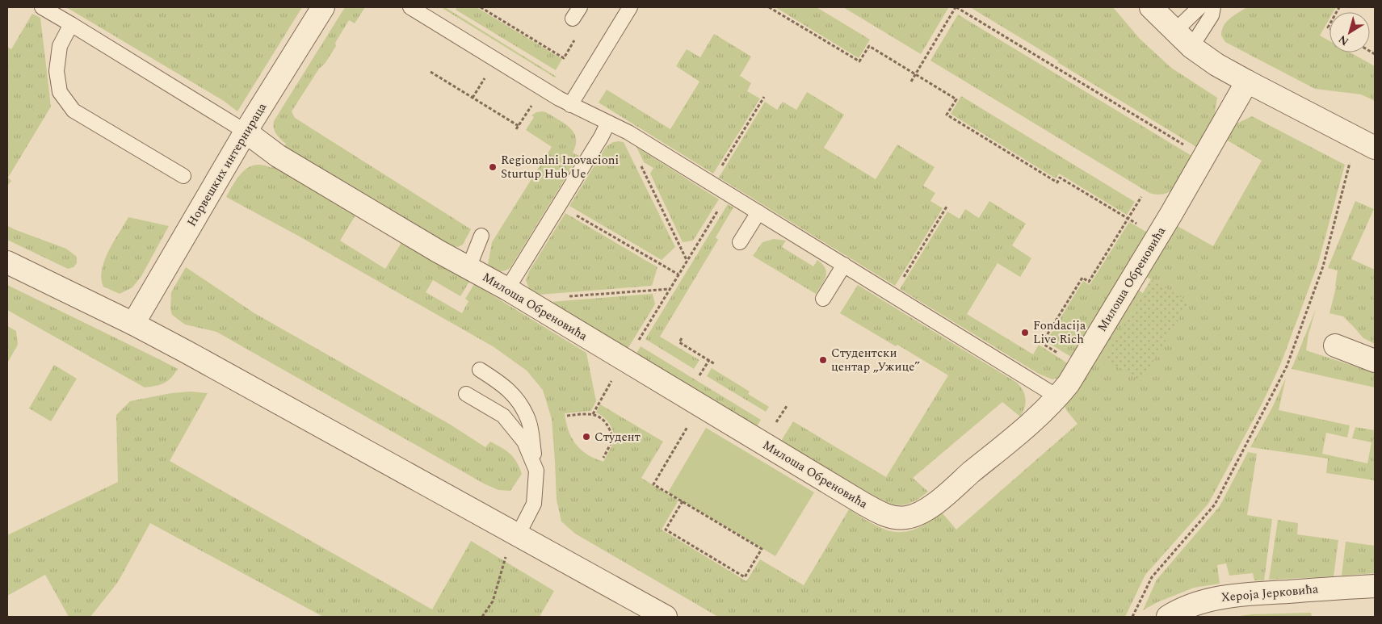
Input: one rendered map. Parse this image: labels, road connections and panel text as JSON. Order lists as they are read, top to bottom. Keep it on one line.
{"streets":{"street":["Норвешких интернираца","Милоша Обреновића","Хероја Јерковића"]},"crossings":[["Норвешких интернираца","Милоша Обреновића"]],"places":["Regionalni Inovacioni Sturtup Hub Ue","Fondacija Live Rich","Студентски центар „Ужице”","Студент"],"north":"bottom left"}
